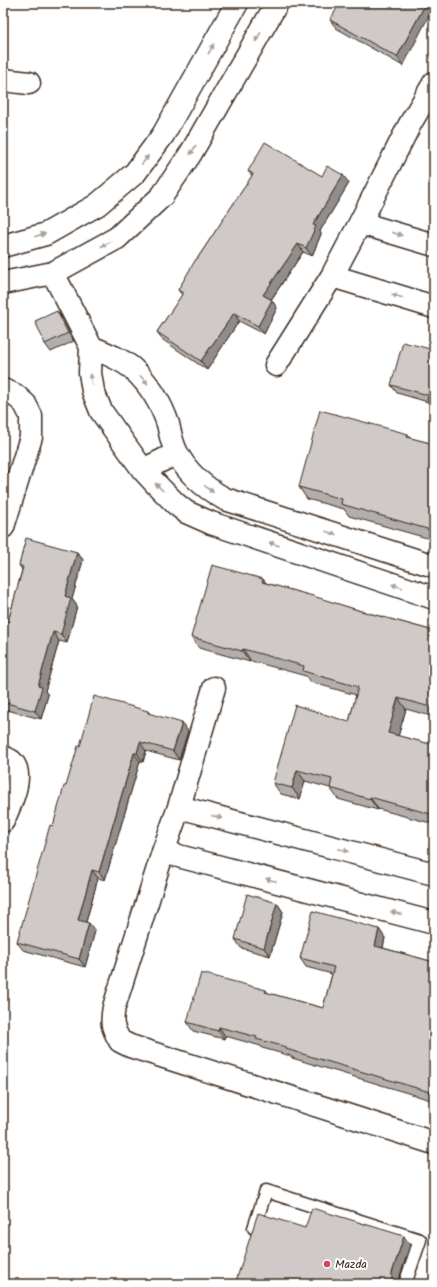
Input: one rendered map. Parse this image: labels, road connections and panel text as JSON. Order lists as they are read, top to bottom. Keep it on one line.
{"places":["Mazda"]}
